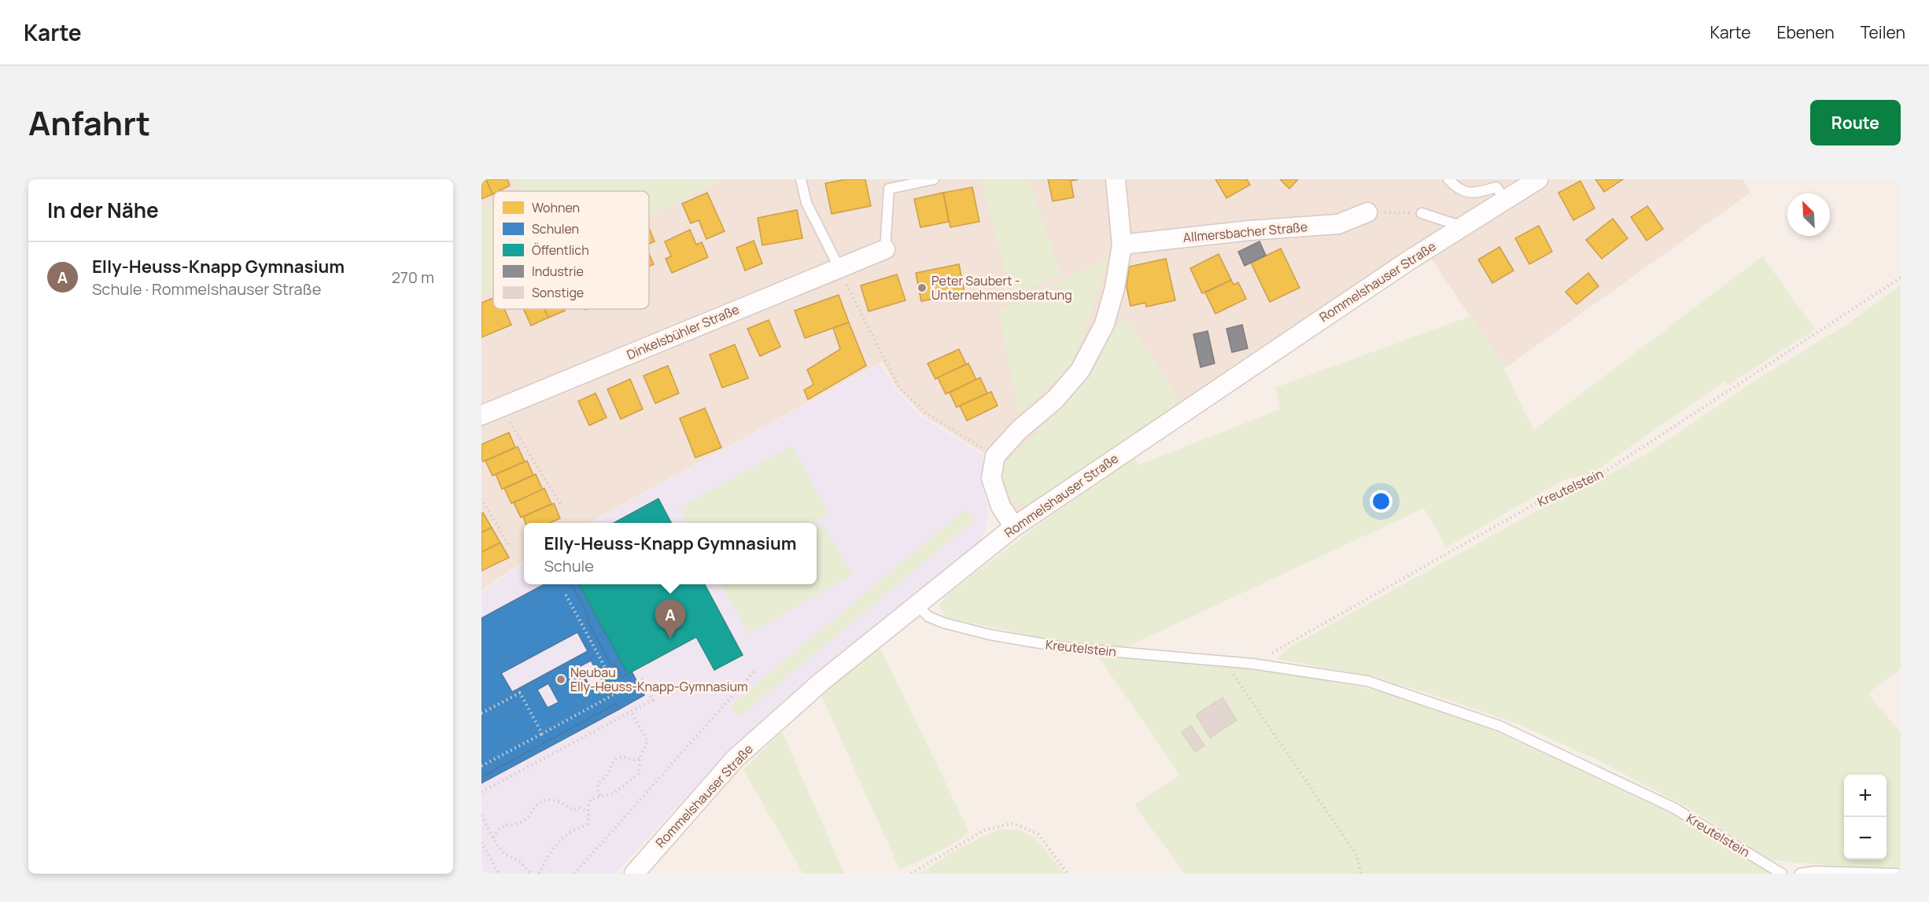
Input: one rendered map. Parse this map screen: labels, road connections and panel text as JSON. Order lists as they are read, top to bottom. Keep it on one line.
{"streets":{"street":["Allmersbacher Straße","Rommelshauser Straße","Dinkelsbühler Straße"],"lane":["Kreutelstein"]},"crossings":[["Rommelshauser Straße","Kreutelstein"]],"places":["Peter Saubert - Unternehmensberatung","Neubau Elly-Heuss-Knapp-Gymnasium"],"legend":["Wohnen","Schulen","Öffentlich","Industrie","Sonstige"],"north":"top left","page":{"header":"Karte","nav":["Karte","Ebenen","Teilen"],"title":"Anfahrt","buttons":"Route","heading":"In der Nähe","list":[{"mark":"A","name":"Elly-Heuss-Knapp Gymnasium","note":"Schule · Rommelshauser Straße","value":"270 m"}],"popup":["Elly-Heuss-Knapp Gymnasium","Schule"],"pins":"A","map_buttons":["+","−"]}}
